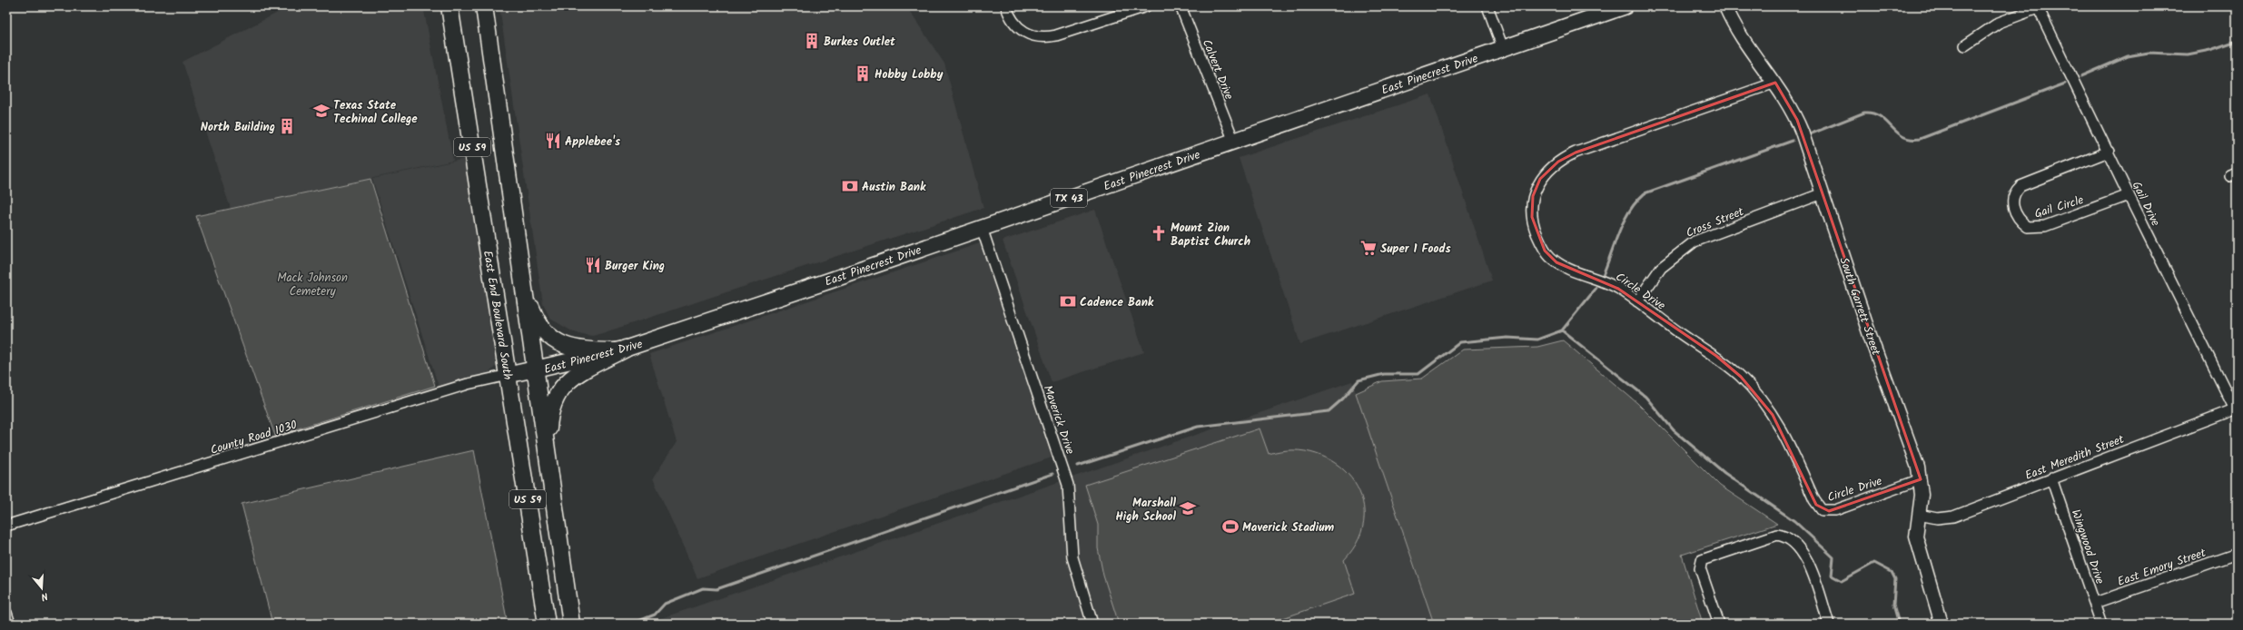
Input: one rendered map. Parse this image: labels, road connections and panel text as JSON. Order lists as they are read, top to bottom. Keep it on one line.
{"streets":{"highway":["US 59","East End Boulevard South"],"main road":["East Pinecrest Drive","TX 43"],"street":["Calvert Drive","Gail Drive","Gail Circle","Cross Street","Circle Drive","South Garrett Street","Maverick Drive","County Road 1030","East Meredith Street","Wingwood Drive","East Emory Street"]},"crossings":[["Calvert Drive","East Pinecrest Drive"],["East Pinecrest Drive","US 59"],["East Pinecrest Drive","East End Boulevard South"],["East Pinecrest Drive","Maverick Drive"],["East Pinecrest Drive","County Road 1030"],["Gail Drive","Gail Circle"],["Gail Drive","East Meredith Street"],["Cross Street","Circle Drive"],["Cross Street","South Garrett Street"],["Circle Drive","South Garrett Street"],["South Garrett Street","East Meredith Street"],["East End Boulevard South","County Road 1030"],["East Meredith Street","Wingwood Drive"],["Wingwood Drive","East Emory Street"]],"parks":["Mack Johnson Cemetery"],"places":{"building":["Burkes Outlet","Hobby Lobby","North Building"],"school or university":["Texas State Techinal College","Marshall High School"],"restaurant":["Applebee's","Burger King"],"bank":["Austin Bank","Cadence Bank"],"church":["Mount Zion Baptist Church"],"supermarket":["Super 1 Foods"],"sports":["Maverick Stadium"]},"north":"bottom"}
